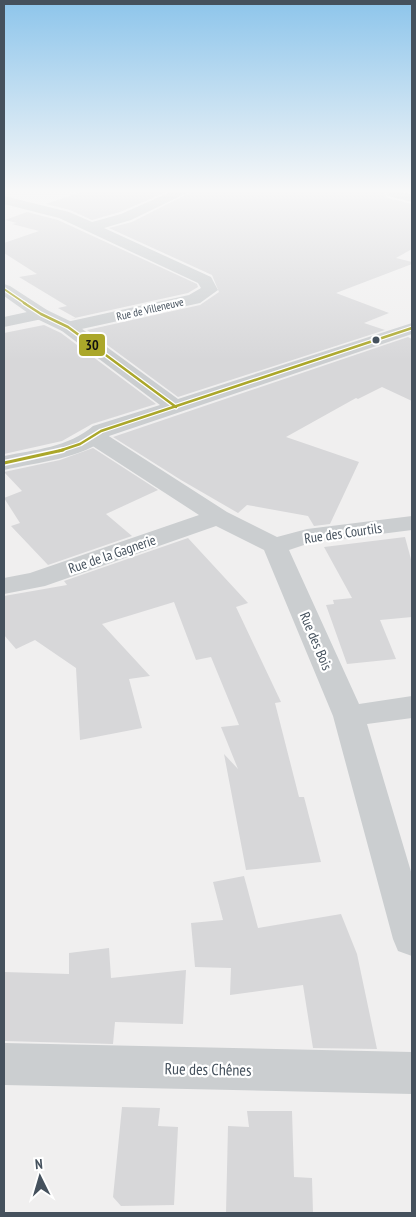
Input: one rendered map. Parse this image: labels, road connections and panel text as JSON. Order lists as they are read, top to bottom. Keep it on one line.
{"streets":{"street":["Rue de Villeneuve","Rue des Courtils","Rue de la Gagnerie","Rue des Bois","Rue des Chênes"]},"crossings":[["Rue des Courtils","Rue des Bois"]],"lines":["transit line 30"],"north":"top"}
